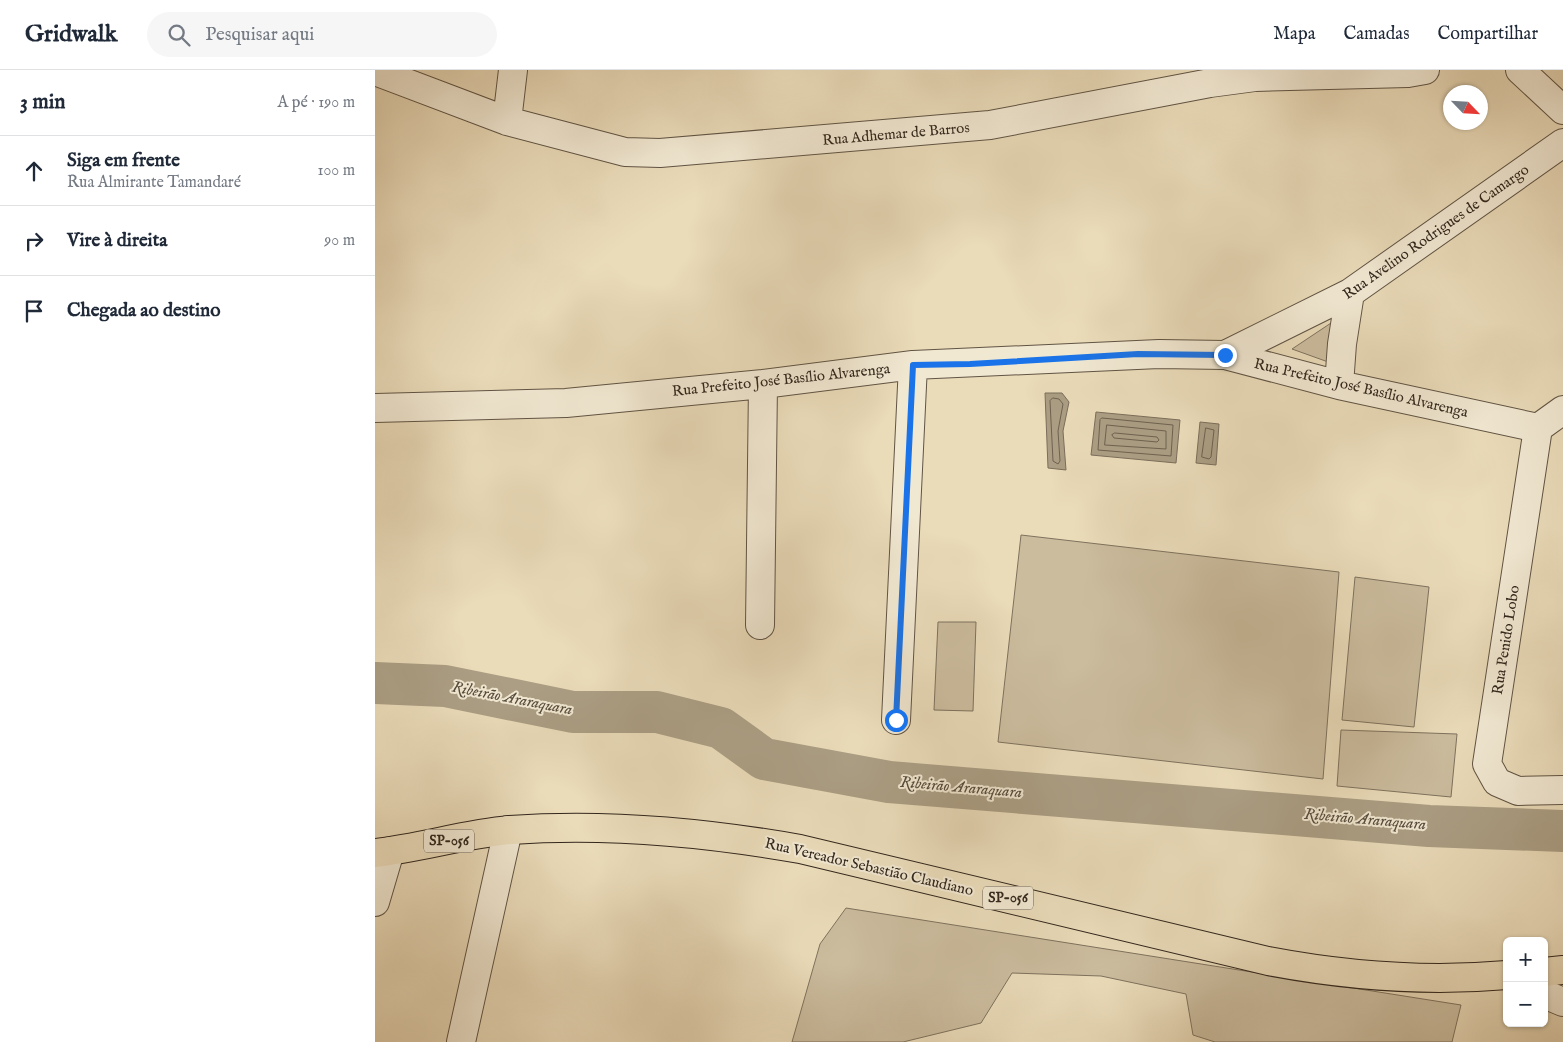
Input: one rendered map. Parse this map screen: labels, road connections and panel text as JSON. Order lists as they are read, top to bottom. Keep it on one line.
{"streets":{"main road":["SP-056","Rua Vereador Sebastião Claudiano"],"street":["Rua Adhemar de Barros","Rua Avelino Rodrigues de Camargo","Rua Prefeito José Basílio Alvarenga","Rua Penido Lobo"]},"crossings":[["Rua Avelino Rodrigues de Camargo","Rua Prefeito José Basílio Alvarenga"],["Rua Prefeito José Basílio Alvarenga","Rua Penido Lobo"]],"water":["Ribeirão Araraquara"],"north":"bottom right","page":{"header":"Gridwalk","search":"Pesquisar aqui","nav":["Mapa","Camadas","Compartilhar"],"heading":["3 min","A pé · 190 m"],"list":[["Siga em frente","Rua Almirante Tamandaré","100 m"],["Vire à direita","90 m"],"Chegada ao destino"],"map_buttons":["+","−"]}}
